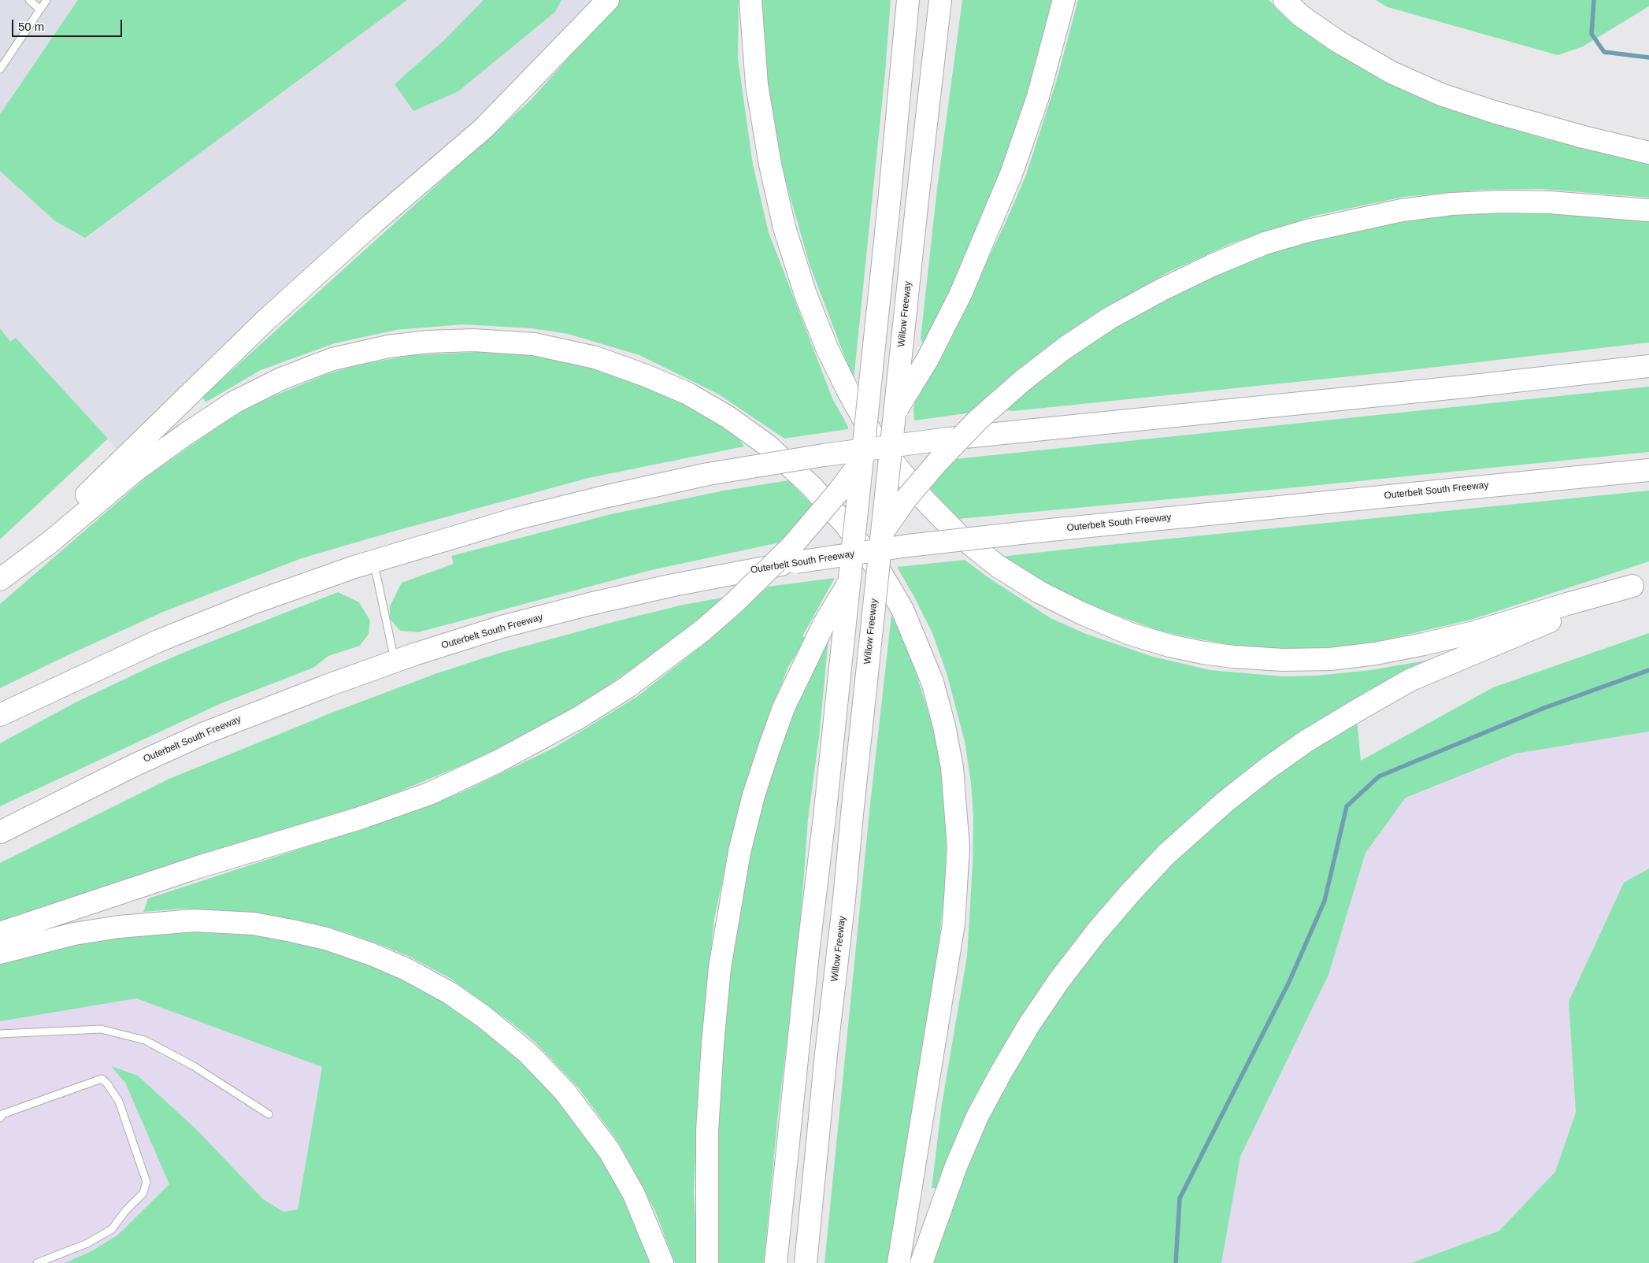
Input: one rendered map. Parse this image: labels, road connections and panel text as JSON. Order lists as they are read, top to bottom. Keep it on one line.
{"streets":{"highway":["Willow Freeway","Outerbelt South Freeway"]},"scale_bar":"50 m"}
